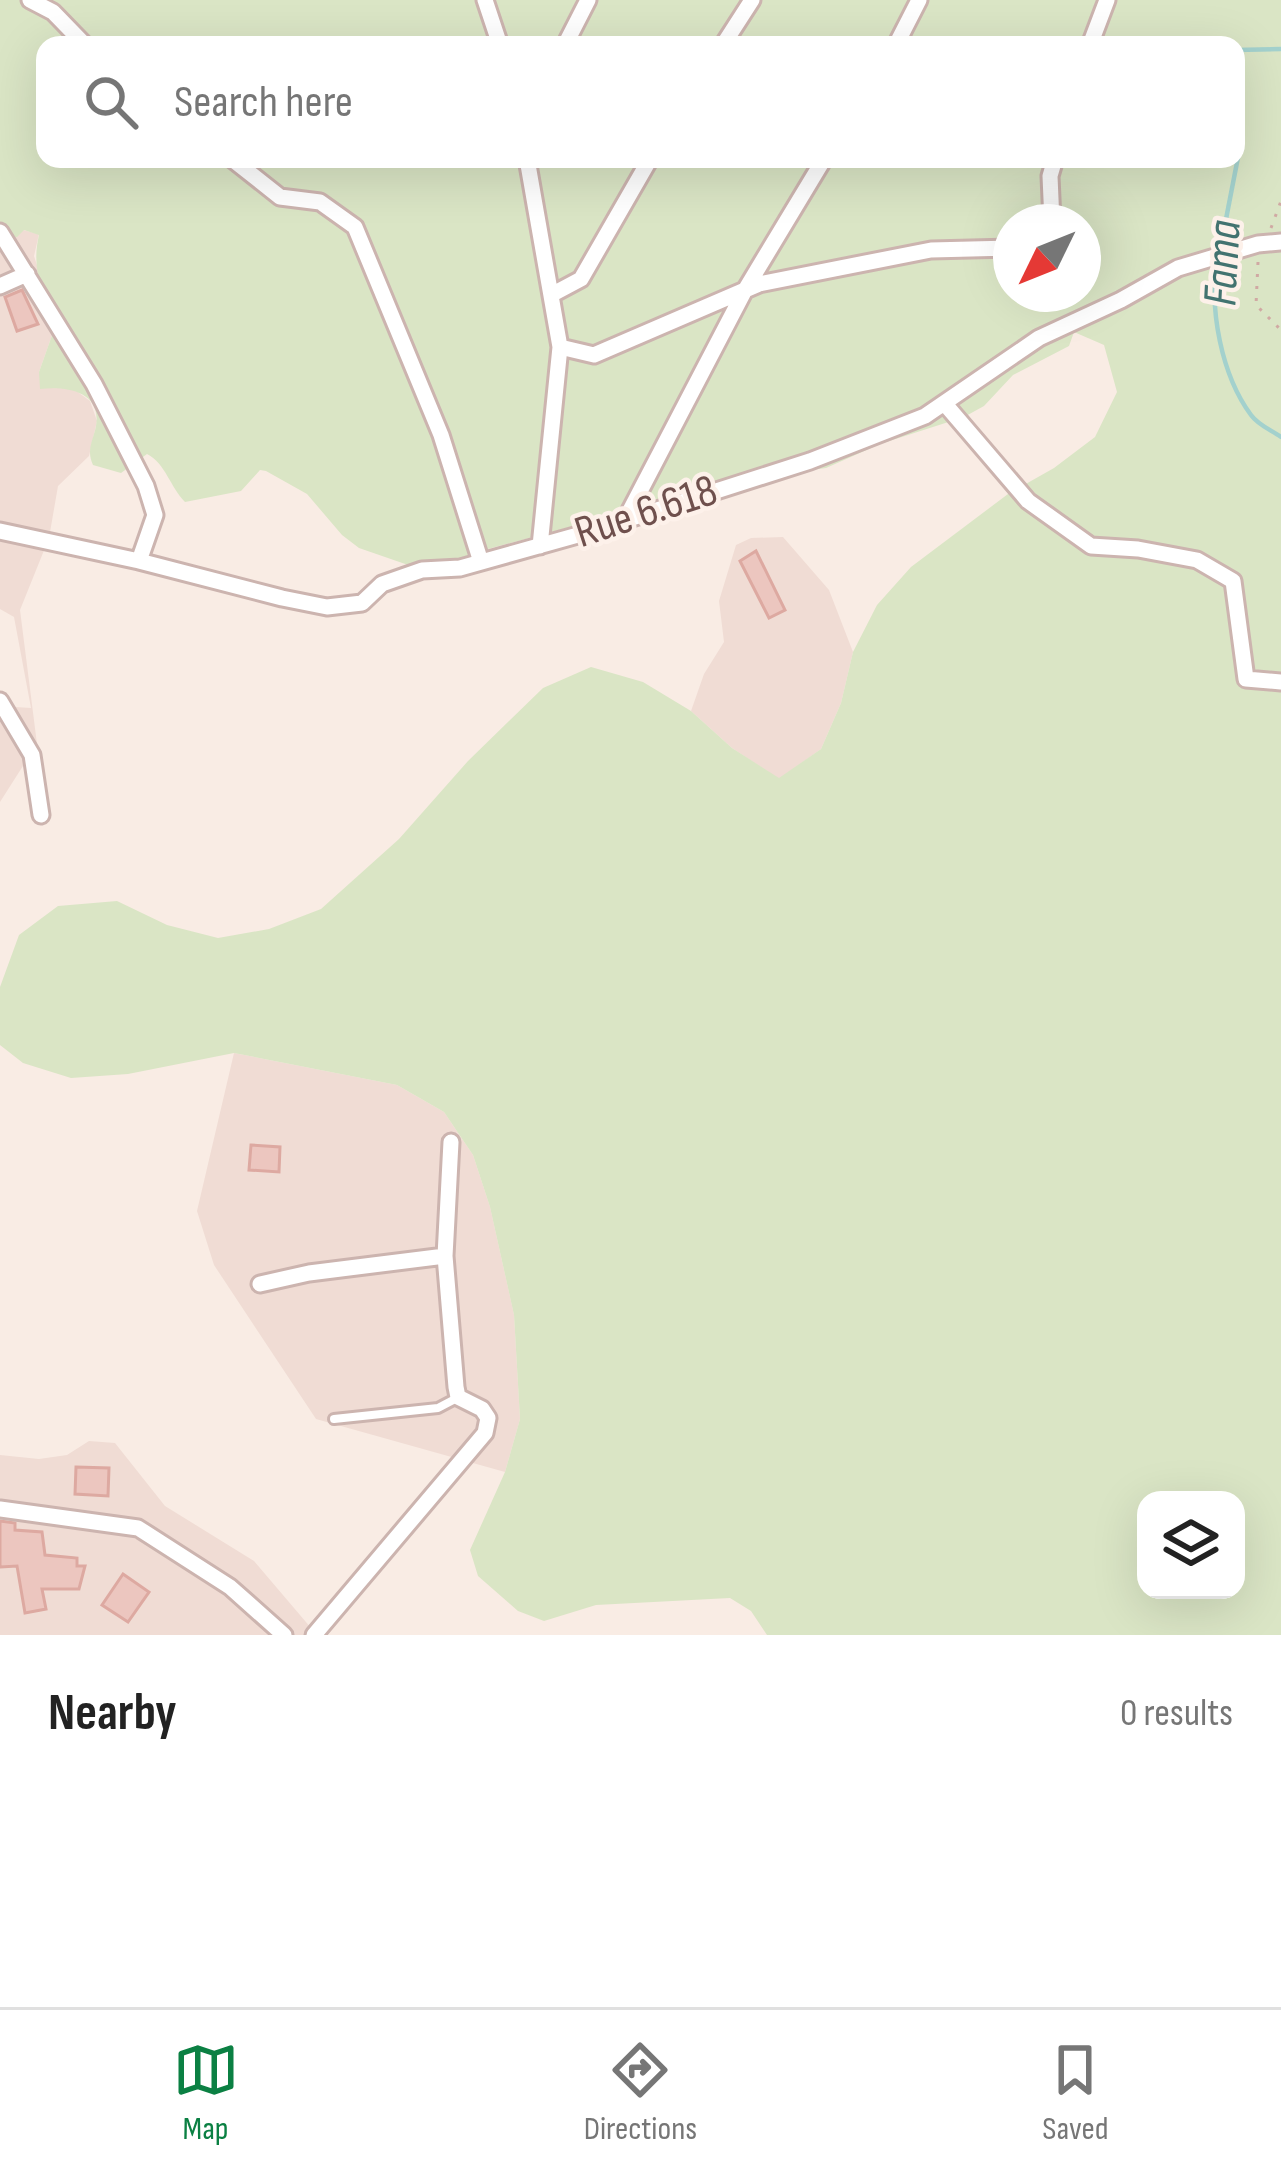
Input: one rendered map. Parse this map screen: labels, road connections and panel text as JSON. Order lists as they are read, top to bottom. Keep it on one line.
{"streets":{"street":["Rue 6.618"]},"water":["Fama"],"north":"bottom left","page":{"search":"Search here","heading":["Nearby","0 results"],"nav":["Map","Directions","Saved"]}}
